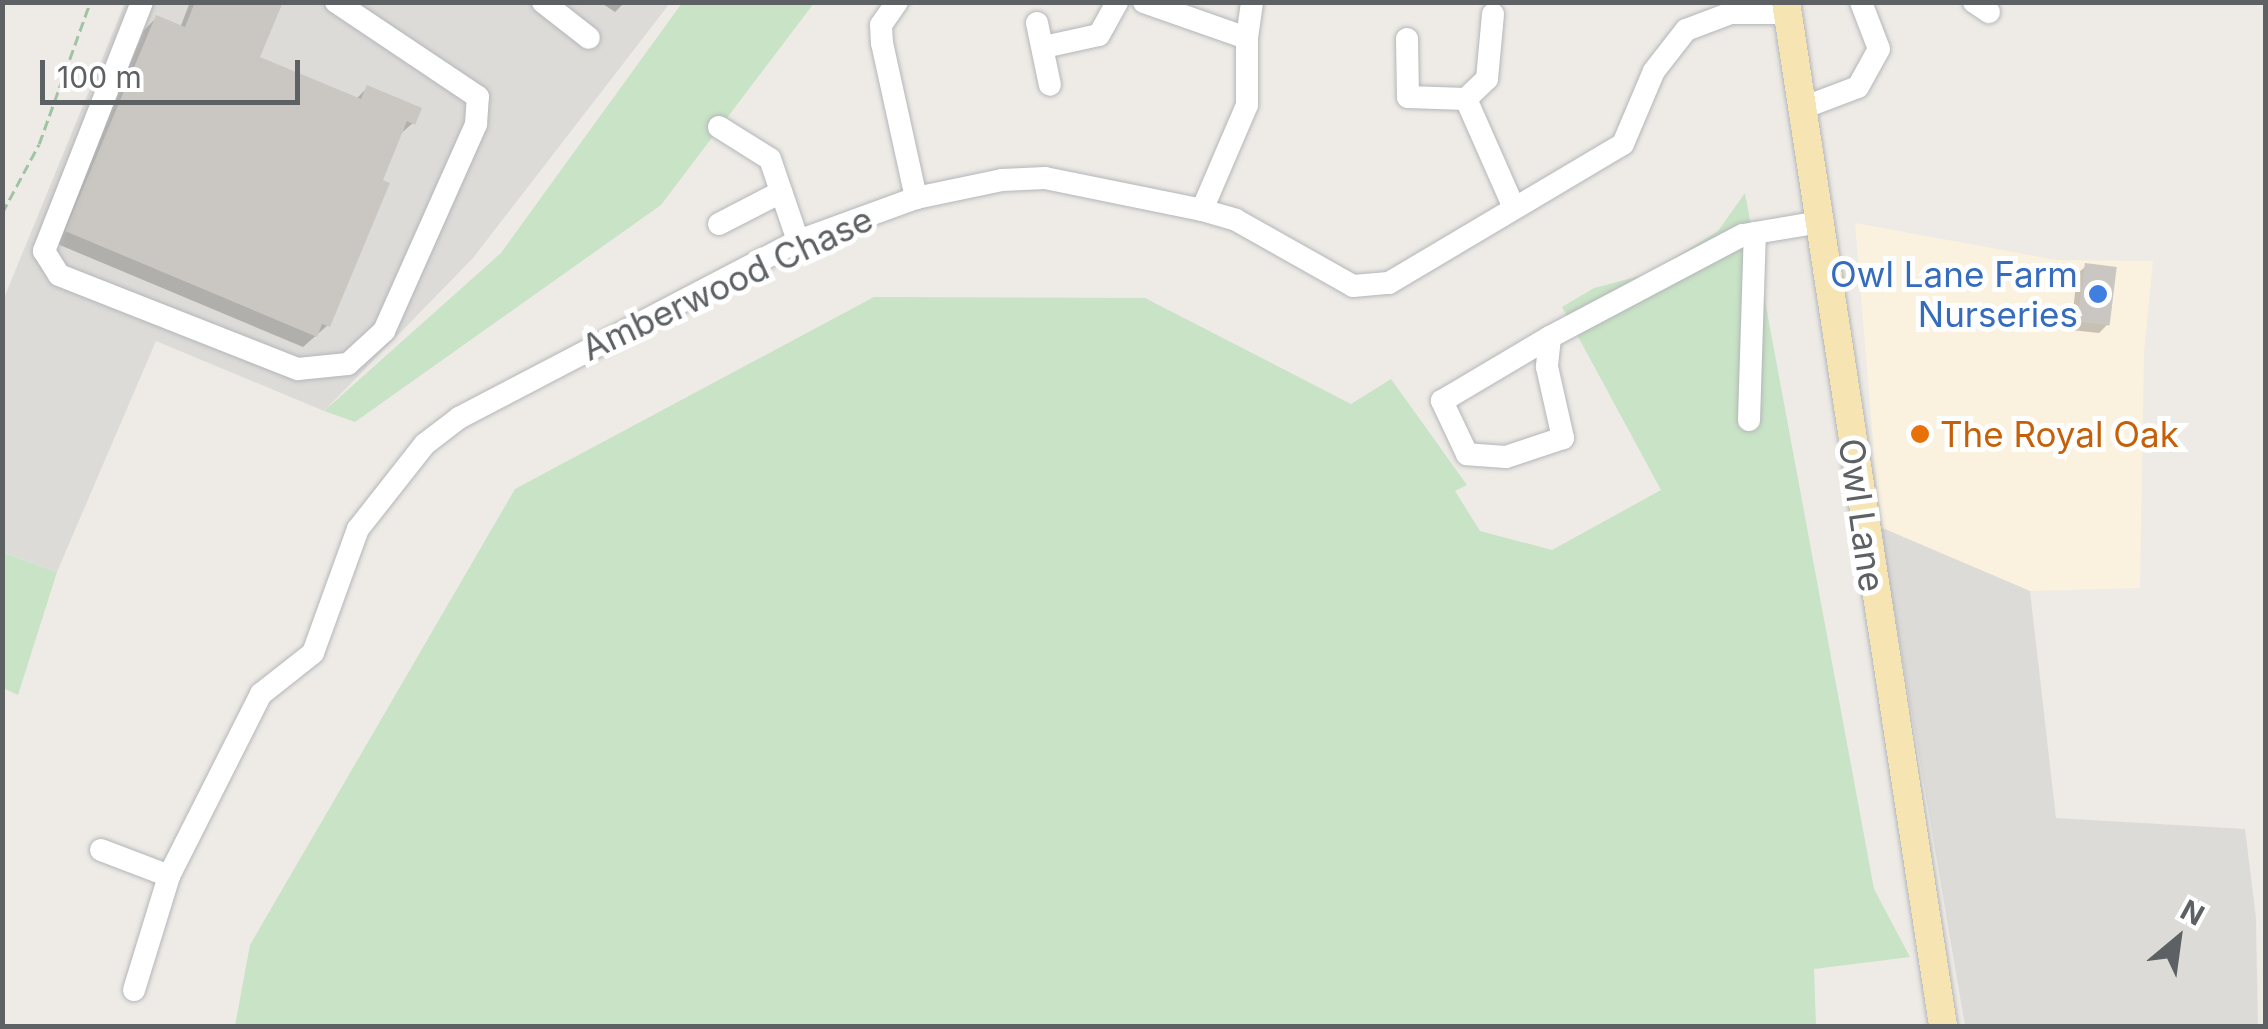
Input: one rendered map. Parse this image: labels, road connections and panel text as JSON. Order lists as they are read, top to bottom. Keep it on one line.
{"streets":{"main road":["Owl Lane"],"street":["Amberwood Chase"]},"crossings":[["Amberwood Chase","Owl Lane"]],"places":["Owl Lane Farm Nurseries","The Royal Oak"],"scale_bar":"100 m","north":"top right"}
